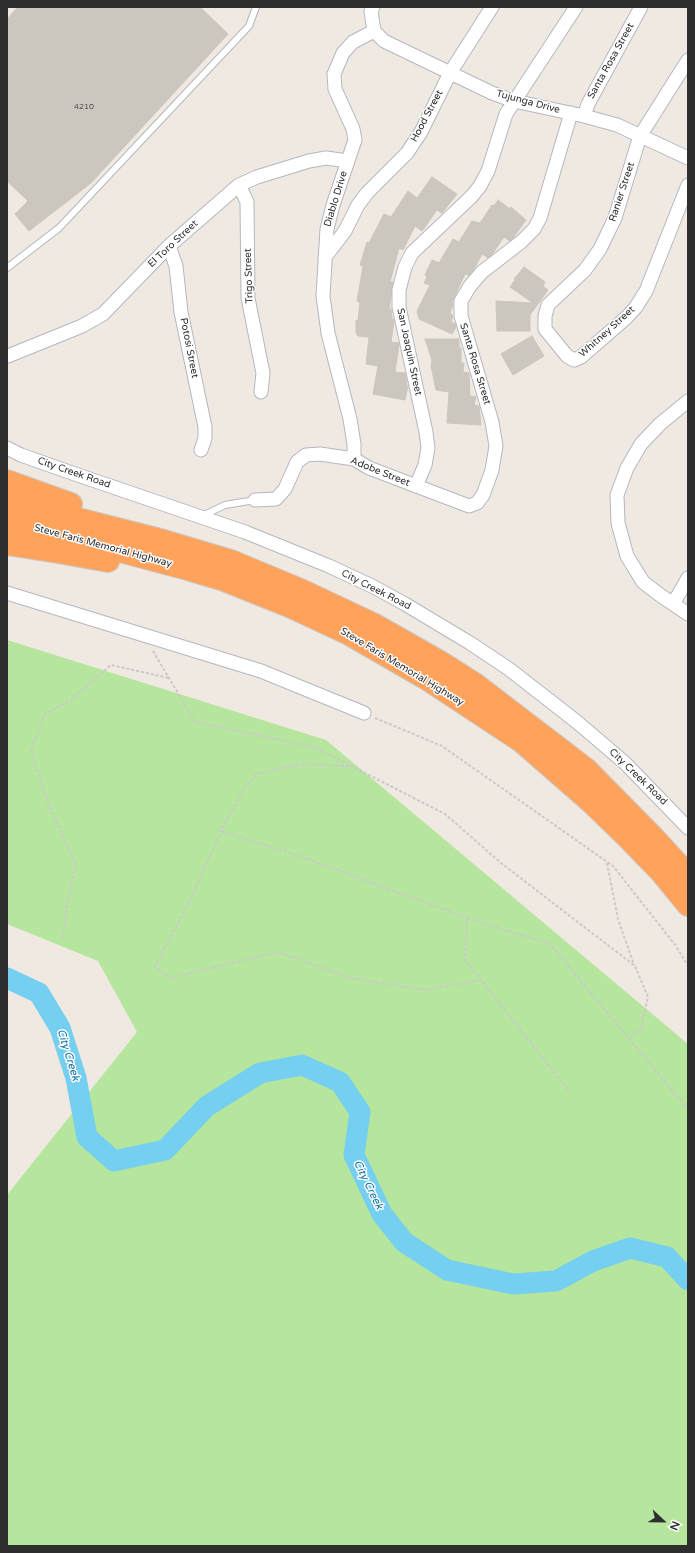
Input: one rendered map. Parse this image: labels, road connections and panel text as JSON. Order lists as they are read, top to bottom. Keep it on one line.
{"streets":{"highway":["Steve Faris Memorial Highway"],"street":["Santa Rosa Street","Tujunga Drive","Hood Street","Ranier Street","Diablo Drive","El Toro Street","Trigo Street","Whitney Street","Potosi Street","San Joaquin Street","Adobe Street","City Creek Road"]},"crossings":[["Santa Rosa Street","Tujunga Drive"],["Santa Rosa Street","Adobe Street"],["Tujunga Drive","Hood Street"],["Tujunga Drive","Ranier Street"],["Tujunga Drive","Diablo Drive"],["Tujunga Drive","San Joaquin Street"],["Hood Street","Diablo Drive"],["Ranier Street","Whitney Street"],["Diablo Drive","El Toro Street"],["Diablo Drive","Adobe Street"],["El Toro Street","Trigo Street"],["El Toro Street","Potosi Street"],["San Joaquin Street","Adobe Street"]],"water":["City Creek"],"house_numbers":["4210"],"north":"right"}
